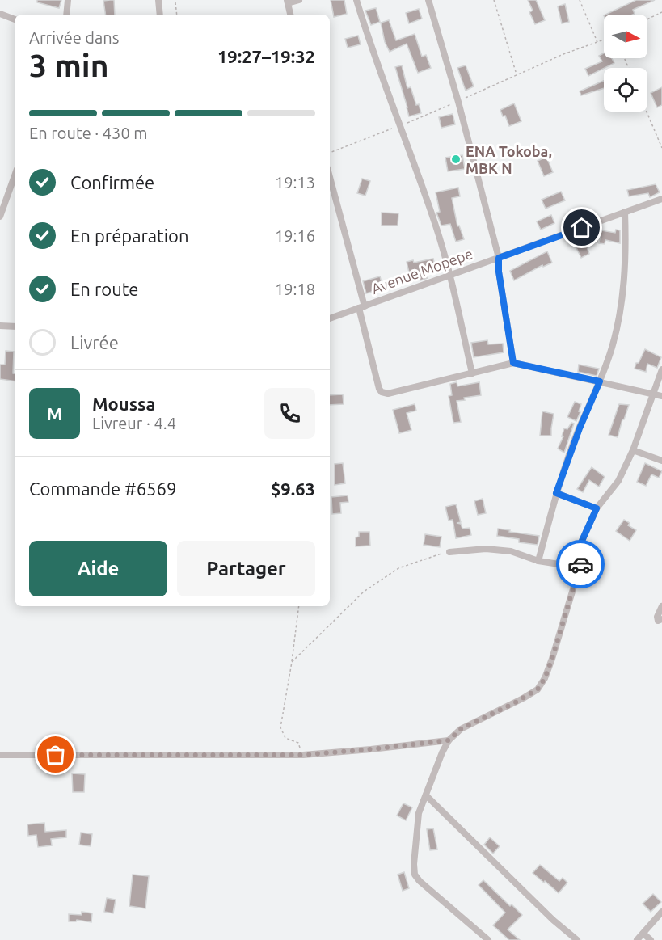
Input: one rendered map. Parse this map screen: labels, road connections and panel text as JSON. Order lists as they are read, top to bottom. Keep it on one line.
{"streets":{"street":["Avenue Mopepe"]},"places":["ENA Tokoba, MBK N"],"north":"right","page":{"heading":["3 min","Arrivée dans","19:27–19:32"],"panel":["Moussa","Livreur · 4.4","Commande #6569","$9.63"],"bar":"En route · 430 m","list":[["Confirmée","19:13"],["En préparation","19:16"],["En route","19:18"],"Livrée"],"round":"M","buttons":["Aide","Partager"]}}
